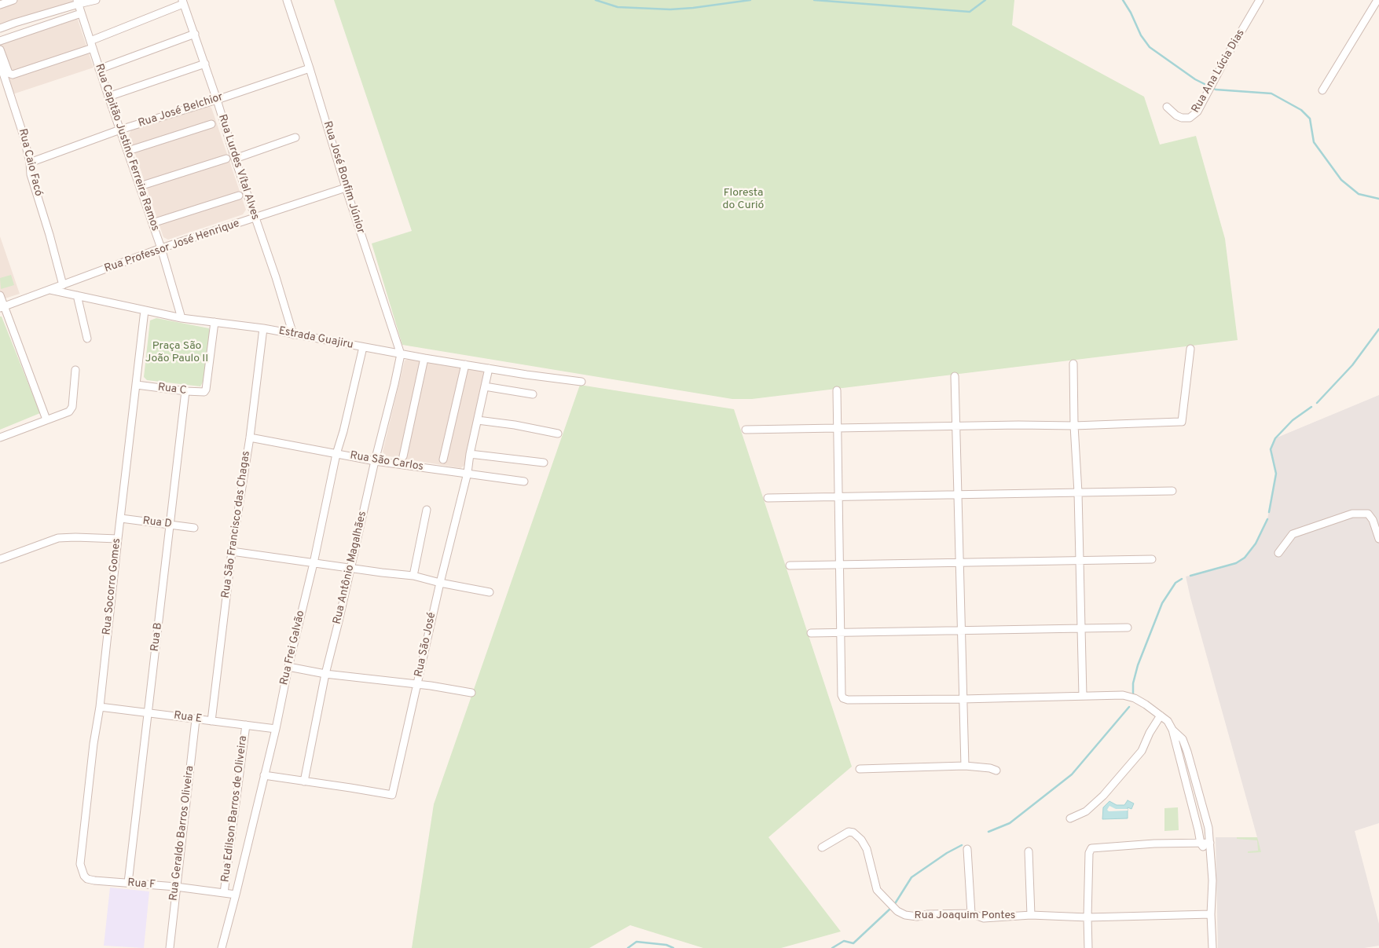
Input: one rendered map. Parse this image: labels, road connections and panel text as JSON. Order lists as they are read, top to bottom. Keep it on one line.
{"streets":{"street":["Rua Ana Lúcia Dias","Rua José Belchior","Rua Capitão Justino Ferreira Ramos","Rua Caio Facó","Rua Lurdes Vítal Alves","Rua José Bonfim Júnior","Rua Professor José Henrique","Estrada Guajiru","Rua C","Rua São Carlos","Rua D","Rua São Francisco das Chagas","Rua Antônio Magalhães","Rua Socorro Gomes","Rua B","Rua São José","Rua Frei Galvão","Rua E","Rua Edilson Barros de Oliveira","Rua Geraldo Barros Oliveira","Rua F","Rua Joaquim Pontes"]},"crossings":[["Rua José Belchior","Rua Capitão Justino Ferreira Ramos"],["Rua José Belchior","Rua Caio Facó"],["Rua José Belchior","Rua Lurdes Vítal Alves"],["Rua José Belchior","Rua José Bonfim Júnior"],["Rua Capitão Justino Ferreira Ramos","Rua Professor José Henrique"],["Rua Capitão Justino Ferreira Ramos","Estrada Guajiru"],["Rua Caio Facó","Rua Professor José Henrique"],["Rua Lurdes Vítal Alves","Rua Professor José Henrique"],["Rua Lurdes Vítal Alves","Estrada Guajiru"],["Rua José Bonfim Júnior","Rua Professor José Henrique"],["Rua José Bonfim Júnior","Estrada Guajiru"],["Rua José Bonfim Júnior","Rua Antônio Magalhães"],["Rua Professor José Henrique","Estrada Guajiru"],["Estrada Guajiru","Rua C"],["Estrada Guajiru","Rua São Francisco das Chagas"],["Estrada Guajiru","Rua Antônio Magalhães"],["Estrada Guajiru","Rua Socorro Gomes"],["Estrada Guajiru","Rua São José"],["Estrada Guajiru","Rua Frei Galvão"],["Rua C","Rua Socorro Gomes"],["Rua C","Rua B"],["Rua São Carlos","Rua São Francisco das Chagas"],["Rua São Carlos","Rua Antônio Magalhães"],["Rua São Carlos","Rua São José"],["Rua São Carlos","Rua Frei Galvão"],["Rua D","Rua Socorro Gomes"],["Rua D","Rua B"],["Rua São Francisco das Chagas","Rua E"],["Rua Antônio Magalhães","Rua São José"],["Rua Socorro Gomes","Rua E"],["Rua Socorro Gomes","Rua F"],["Rua B","Rua E"],["Rua B","Rua F"],["Rua São José","Rua Frei Galvão"],["Rua Frei Galvão","Rua E"],["Rua Frei Galvão","Rua F"],["Rua E","Rua Edilson Barros de Oliveira"],["Rua E","Rua Geraldo Barros Oliveira"],["Rua Edilson Barros de Oliveira","Rua F"],["Rua Geraldo Barros Oliveira","Rua F"]],"parks":["Floresta do Curió","Praça São João Paulo II"]}
